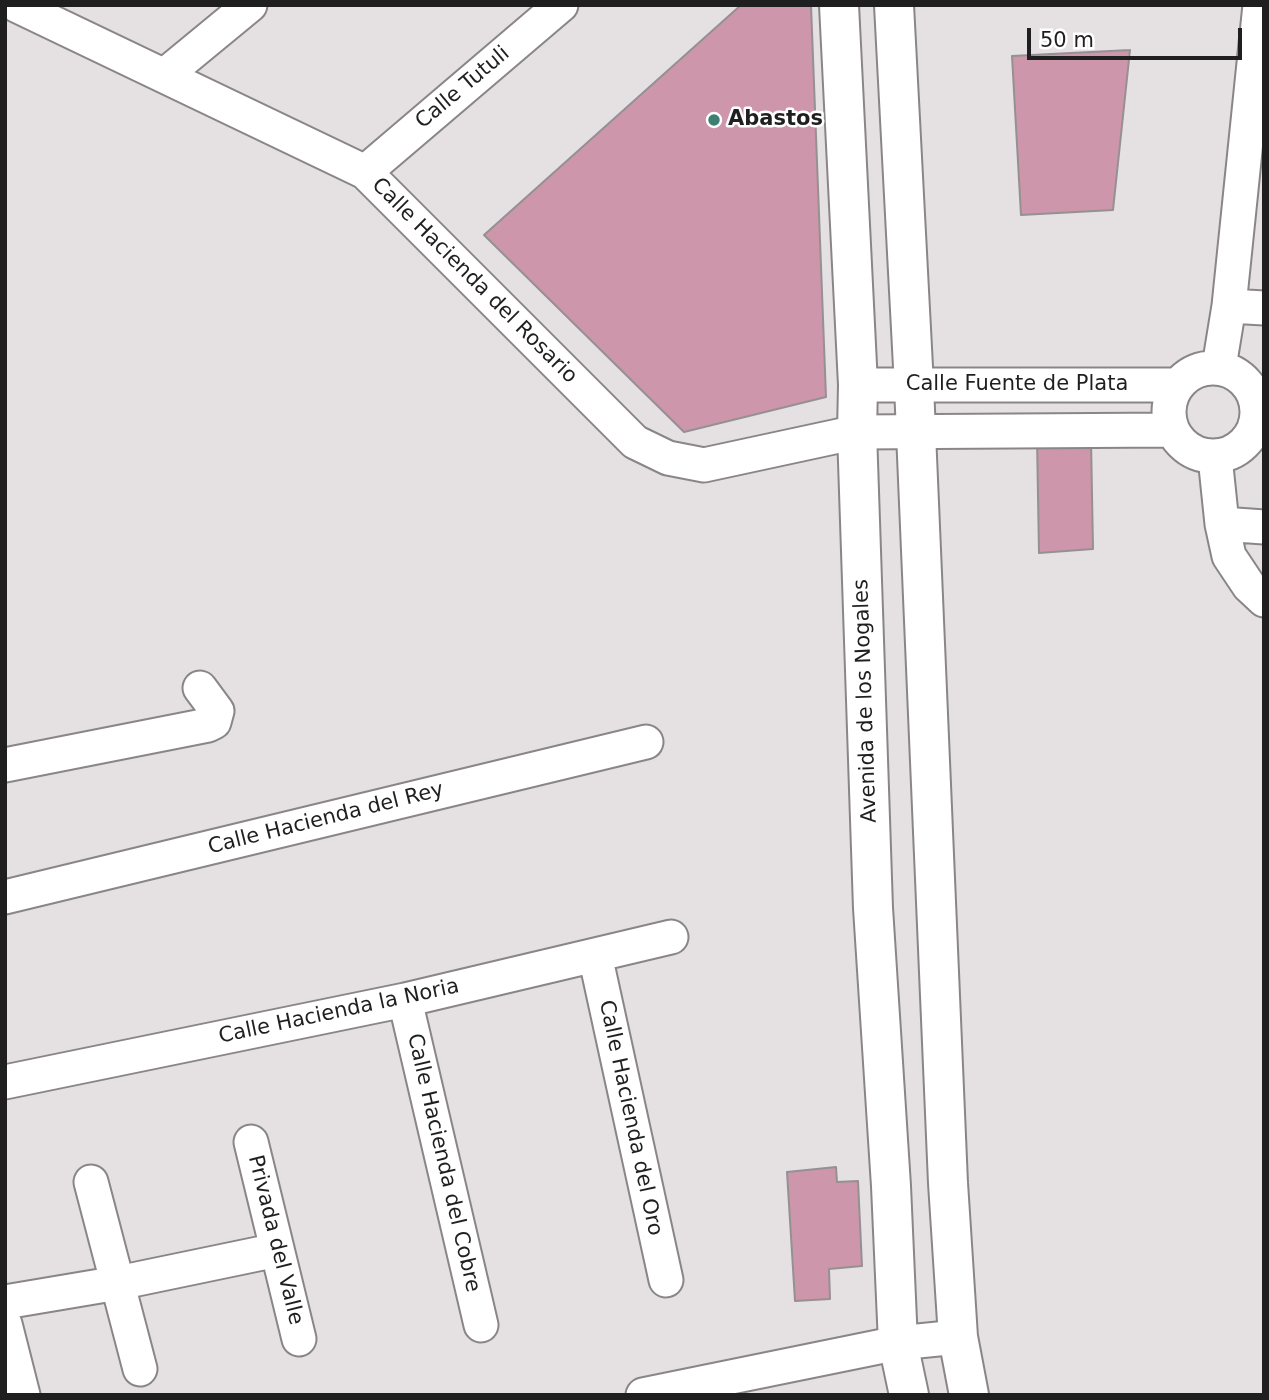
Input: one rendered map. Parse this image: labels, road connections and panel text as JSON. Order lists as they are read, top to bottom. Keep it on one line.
{"streets":{"main road":["Avenida de los Nogales"],"street":["Calle Tutuli","Calle Hacienda del Rosario","Calle Fuente de Plata","Calle Hacienda del Rey","Calle Hacienda la Noria","Calle Hacienda del Oro","Calle Hacienda del Cobre","Privada del Valle"]},"crossings":[["Calle Tutuli","Calle Hacienda del Rosario"],["Calle Hacienda del Rosario","Avenida de los Nogales"],["Calle Fuente de Plata","Avenida de los Nogales"],["Calle Hacienda la Noria","Calle Hacienda del Oro"],["Calle Hacienda la Noria","Calle Hacienda del Cobre"]],"places":["Abastos"],"scale_bar":"50 m"}
